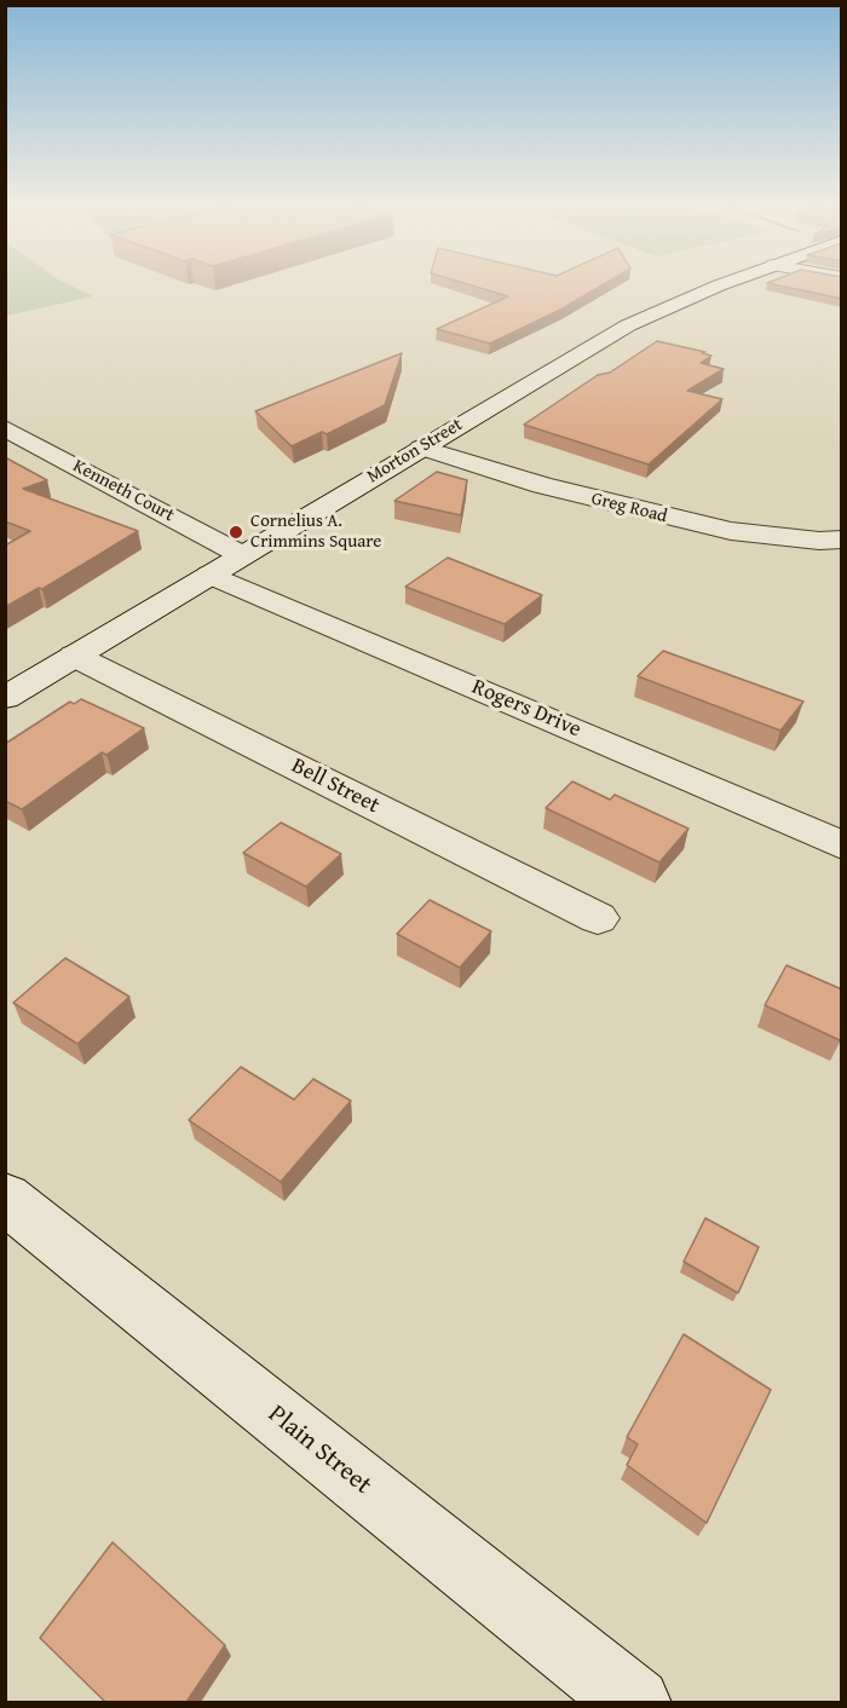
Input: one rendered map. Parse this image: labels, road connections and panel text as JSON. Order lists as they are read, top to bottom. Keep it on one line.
{"streets":{"street":["Morton Street","Kenneth Court","Greg Road","Rogers Drive","Bell Street","Plain Street"]},"crossings":[["Morton Street","Kenneth Court"],["Morton Street","Greg Road"],["Morton Street","Rogers Drive"],["Morton Street","Bell Street"]],"places":["Cornelius A. Crimmins Square"]}
